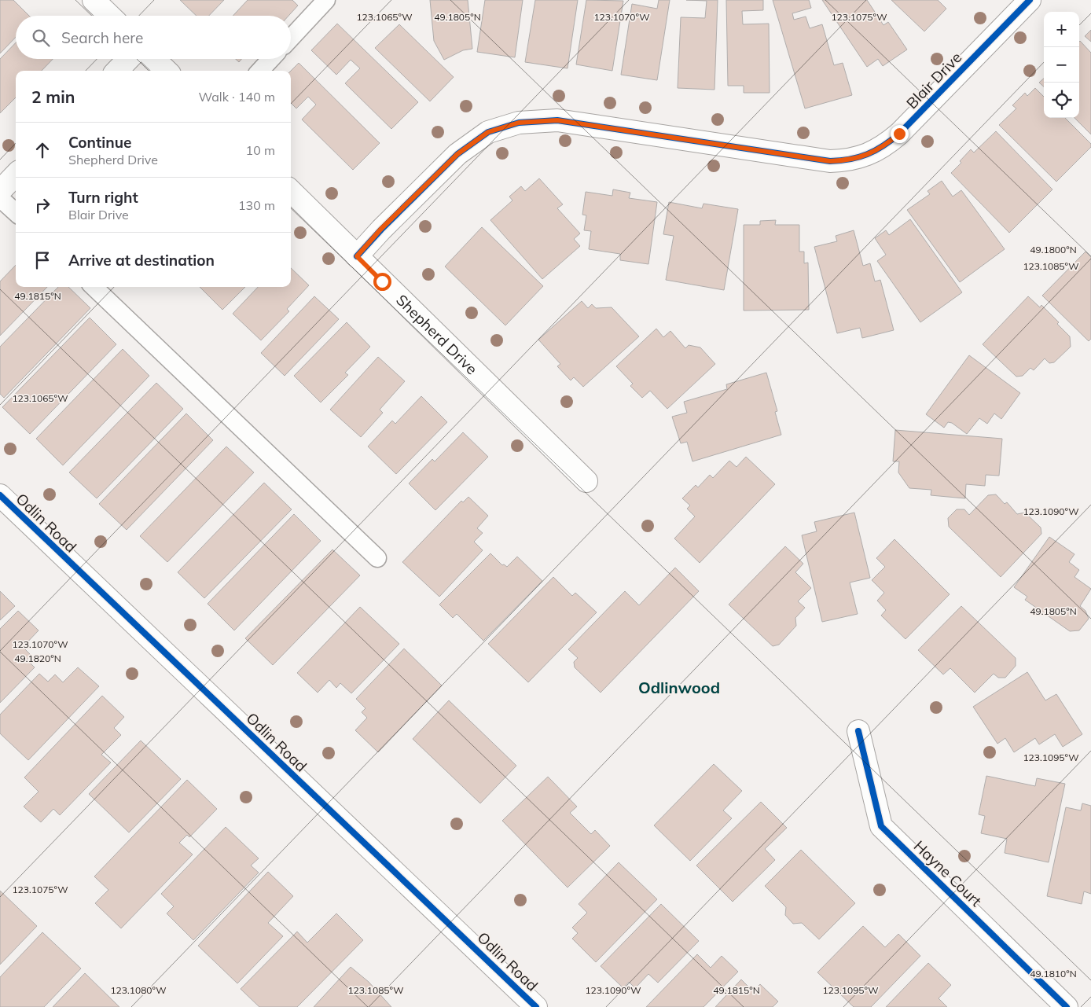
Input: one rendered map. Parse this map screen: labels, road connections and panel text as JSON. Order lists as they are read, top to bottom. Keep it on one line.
{"streets":{"street":["Blair Drive","Shepherd Drive","Odlin Road","Hayne Court"]},"crossings":[["Blair Drive","Shepherd Drive"]],"districts":["Odlinwood"],"page":{"map_buttons":["+","−"],"search":"Search here","heading":["2 min","Walk · 140 m"],"list":[["Continue","Shepherd Drive","10 m"],["Turn right","Blair Drive","130 m"],"Arrive at destination"]},"coordinates":["49.1805°N","123.1065°W","123.1070°W","123.1075°W","49.1800°N","123.1085°W","49.1815°N","123.1090°W","49.1820°N","123.1095°W","49.1810°N","123.1080°W"]}
